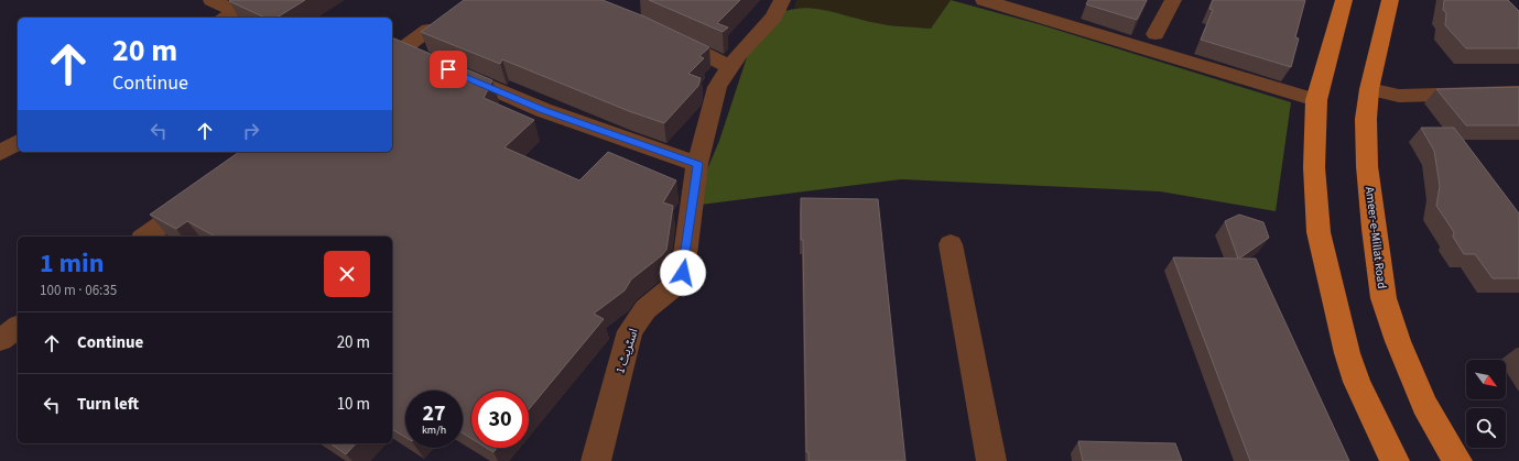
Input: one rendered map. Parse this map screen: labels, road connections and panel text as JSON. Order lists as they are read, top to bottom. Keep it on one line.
{"streets":{"main road":["Ameer-e-Millat Road"],"street":["اسٹریٹ 1"]},"north":"bottom right","page":{"turn":["20 m","Continue"],"heading":["1 min","100 m · 06:35"],"list":[{"name":"Continue","value":"20 m"},{"name":"Turn left","value":"10 m"}],"speed":"27 km/h","limit":"30"}}
